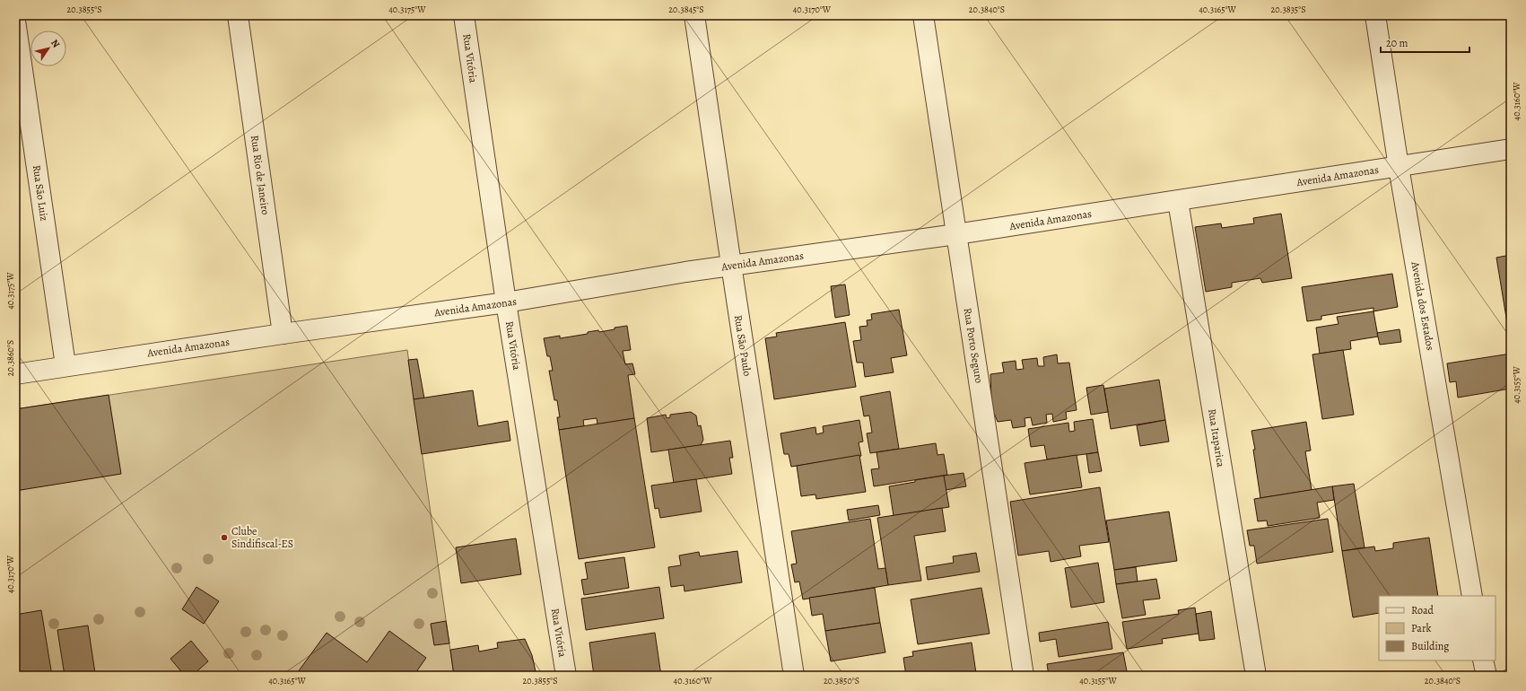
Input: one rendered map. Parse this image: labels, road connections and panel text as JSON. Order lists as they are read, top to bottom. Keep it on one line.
{"streets":{"street":["Rua Vitória","Rua Rio de Janeiro","Avenida Amazonas","Rua São Luiz","Avenida dos Estados","Rua São Paulo","Rua Porto Seguro","Rua Itaparica"]},"crossings":[["Rua Vitória","Avenida Amazonas"],["Rua Rio de Janeiro","Avenida Amazonas"],["Avenida Amazonas","Rua São Luiz"],["Avenida Amazonas","Avenida dos Estados"],["Avenida Amazonas","Rua São Paulo"],["Avenida Amazonas","Rua Porto Seguro"],["Avenida Amazonas","Rua Itaparica"]],"places":["Clube Sindifiscal-ES"],"legend":["Road","Park","Building"],"scale_bar":"20 m","north":"top right","coordinates":["20.3855°S","40.3175°W","20.3845°S","40.3170°W","20.3840°S","40.3165°W","20.3835°S","40.3160°W","20.3860°S","40.3155°W","20.3850°S"]}
